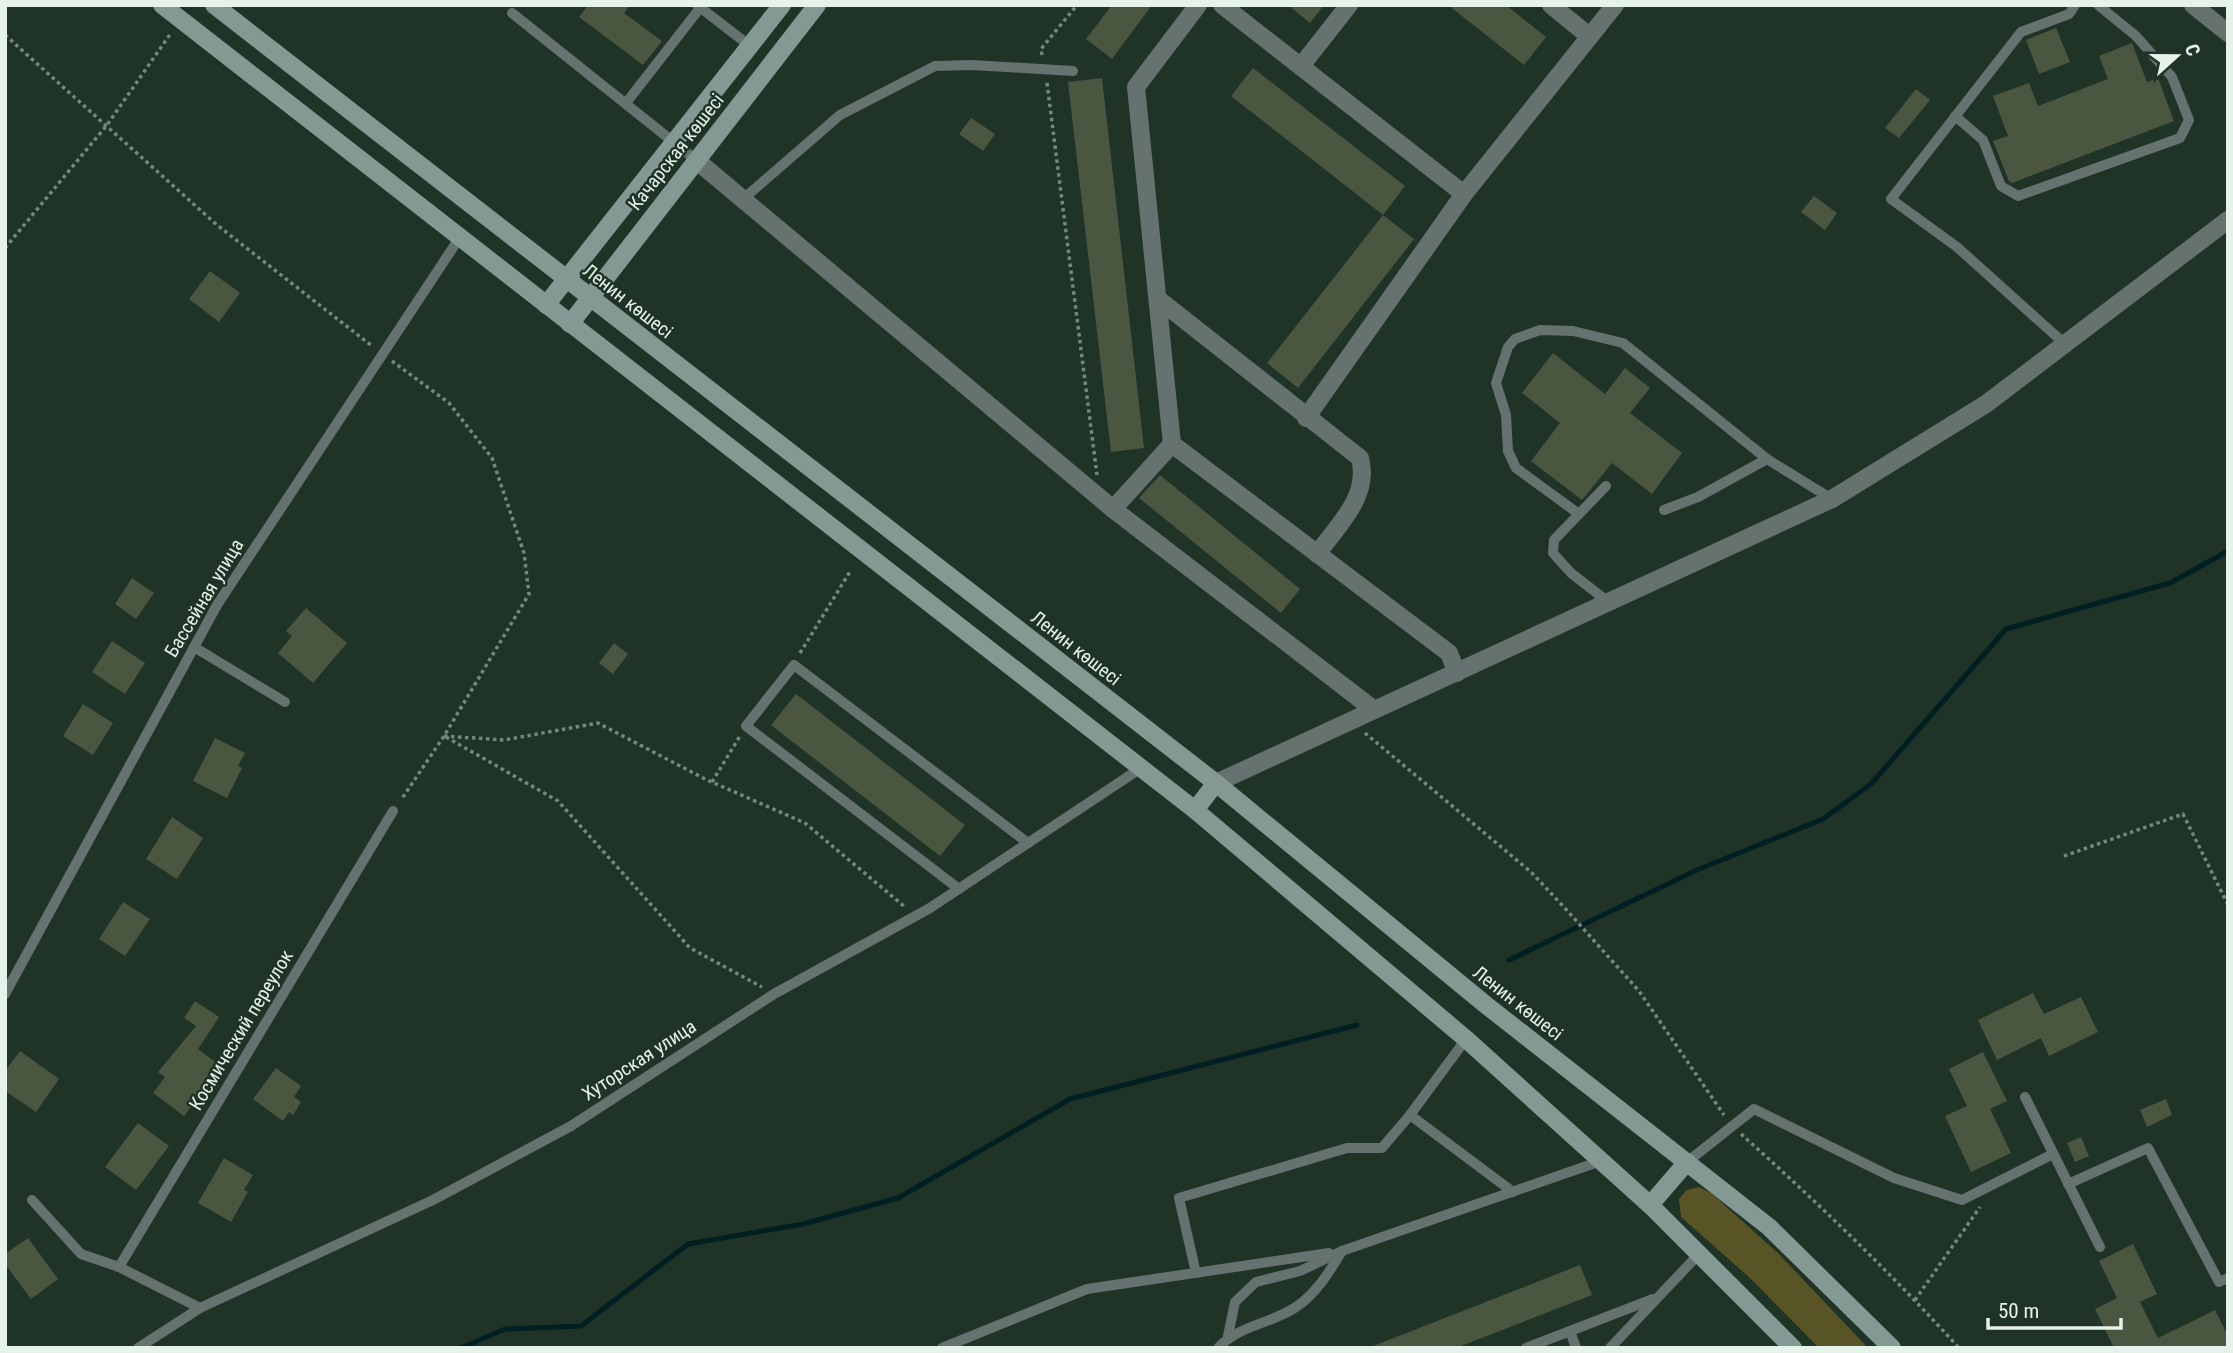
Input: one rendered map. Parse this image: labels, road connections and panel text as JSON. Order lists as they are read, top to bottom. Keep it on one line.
{"streets":{"main road":["Качарская көшесі","Ленин көшесі"],"lane":["Бассейная улица","Космический переулок","Хуторская улица"]},"crossings":[["Качарская көшесі","Ленин көшесі"]],"scale_bar":"50 m","north":"right"}
